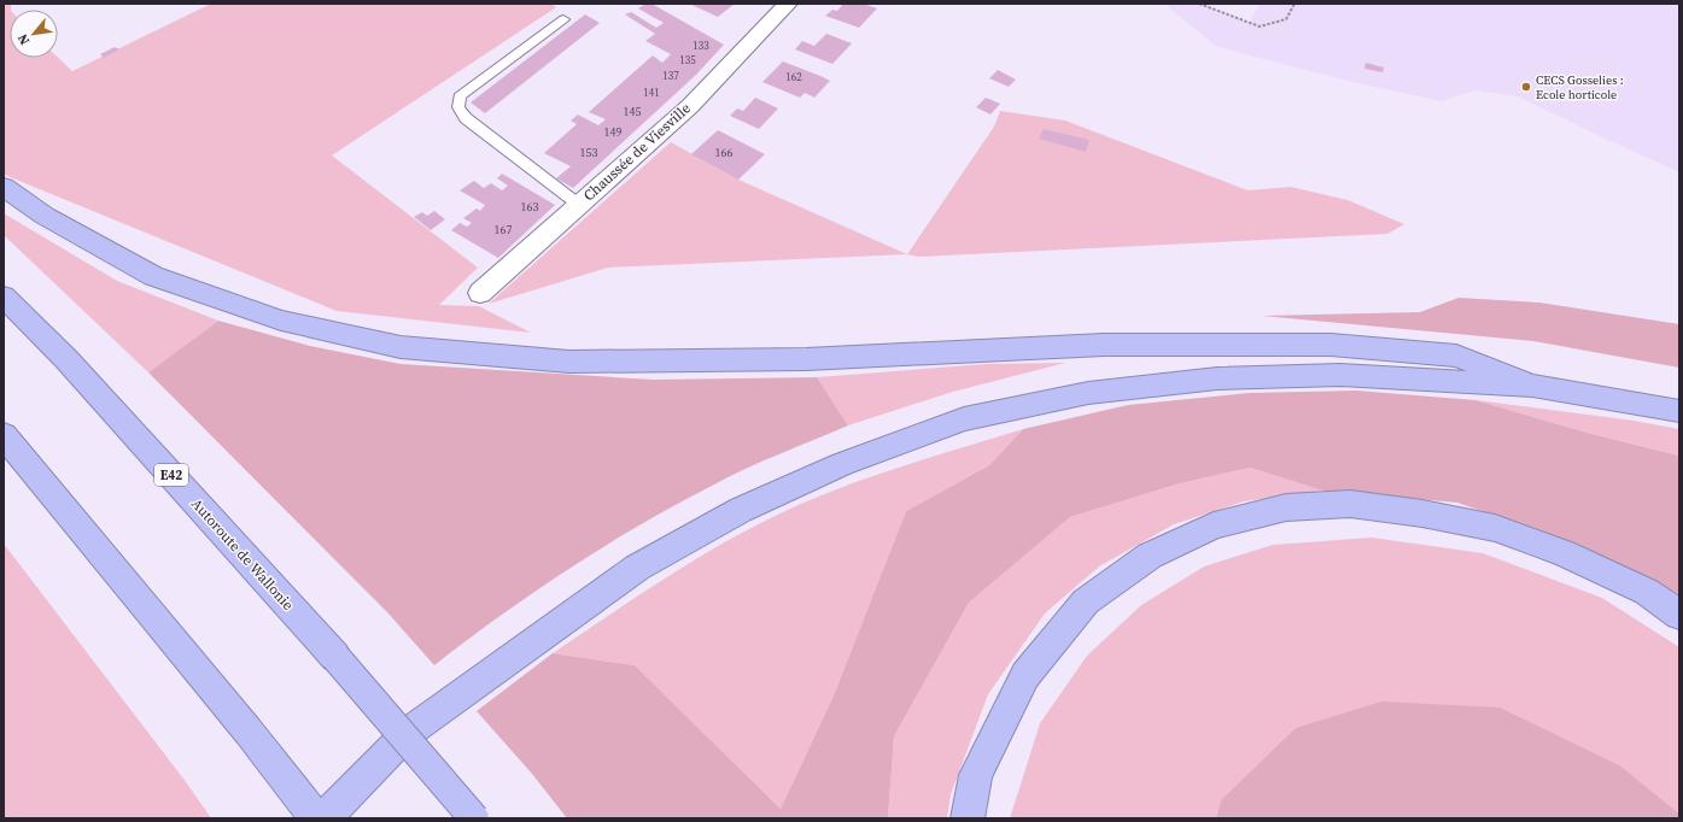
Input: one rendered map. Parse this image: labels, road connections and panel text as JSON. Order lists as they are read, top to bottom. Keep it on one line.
{"streets":{"highway":["E42","Autoroute de Wallonie"],"street":["Chaussée de Viesville"]},"places":["CECS Gosselies : Ecole horticole"],"house_numbers":["133","135","137","162","141","145","149","153","166","163","167"],"north":"bottom left"}
